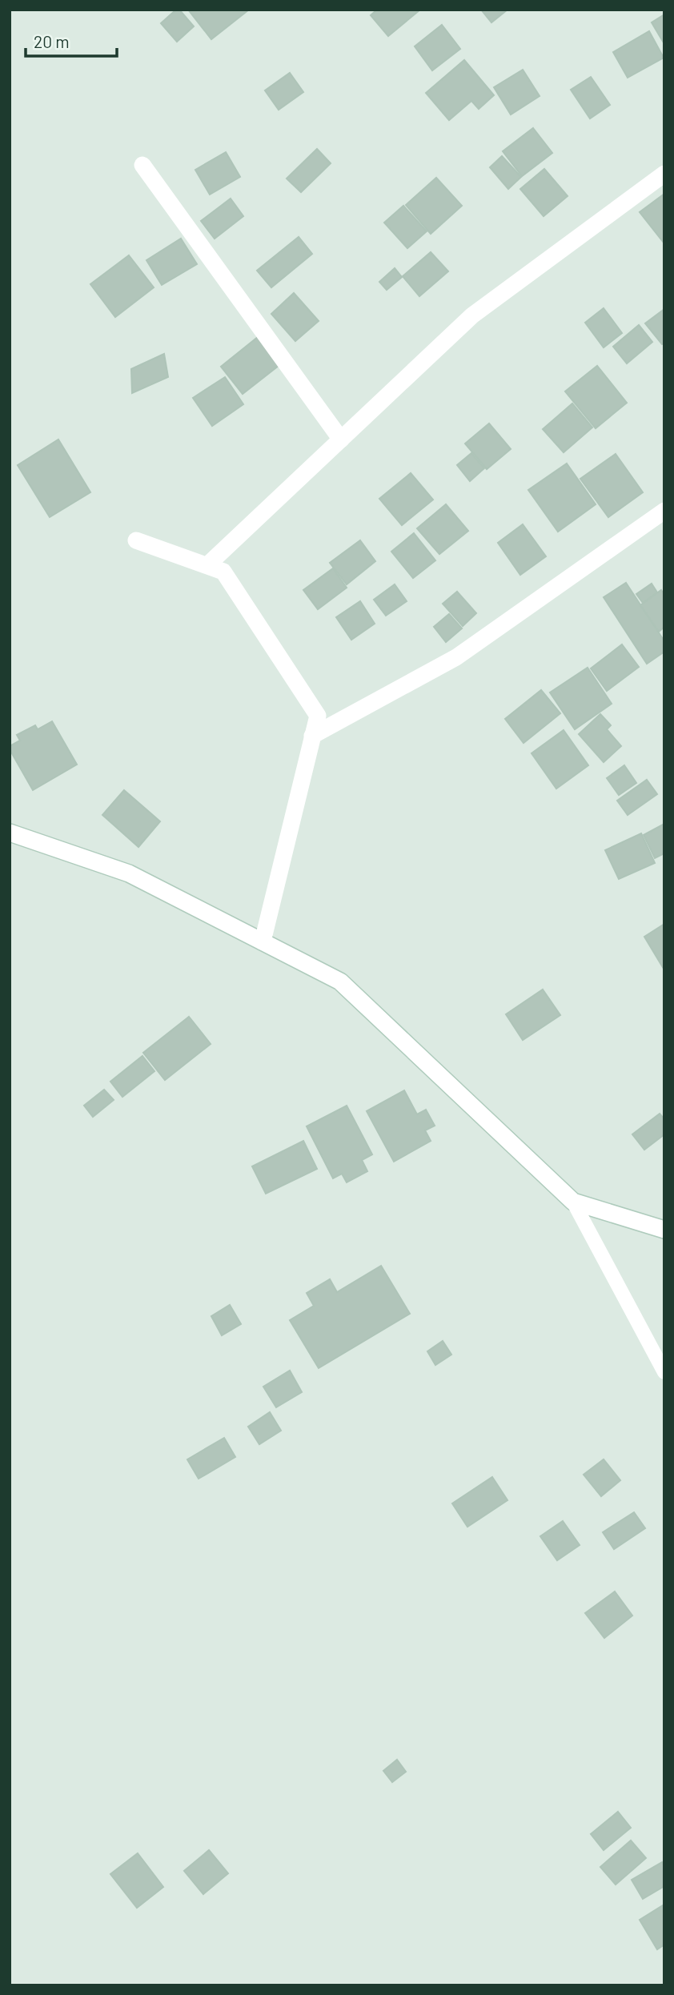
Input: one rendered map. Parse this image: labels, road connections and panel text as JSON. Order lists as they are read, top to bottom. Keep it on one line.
{"scale_bar":"20 m"}
